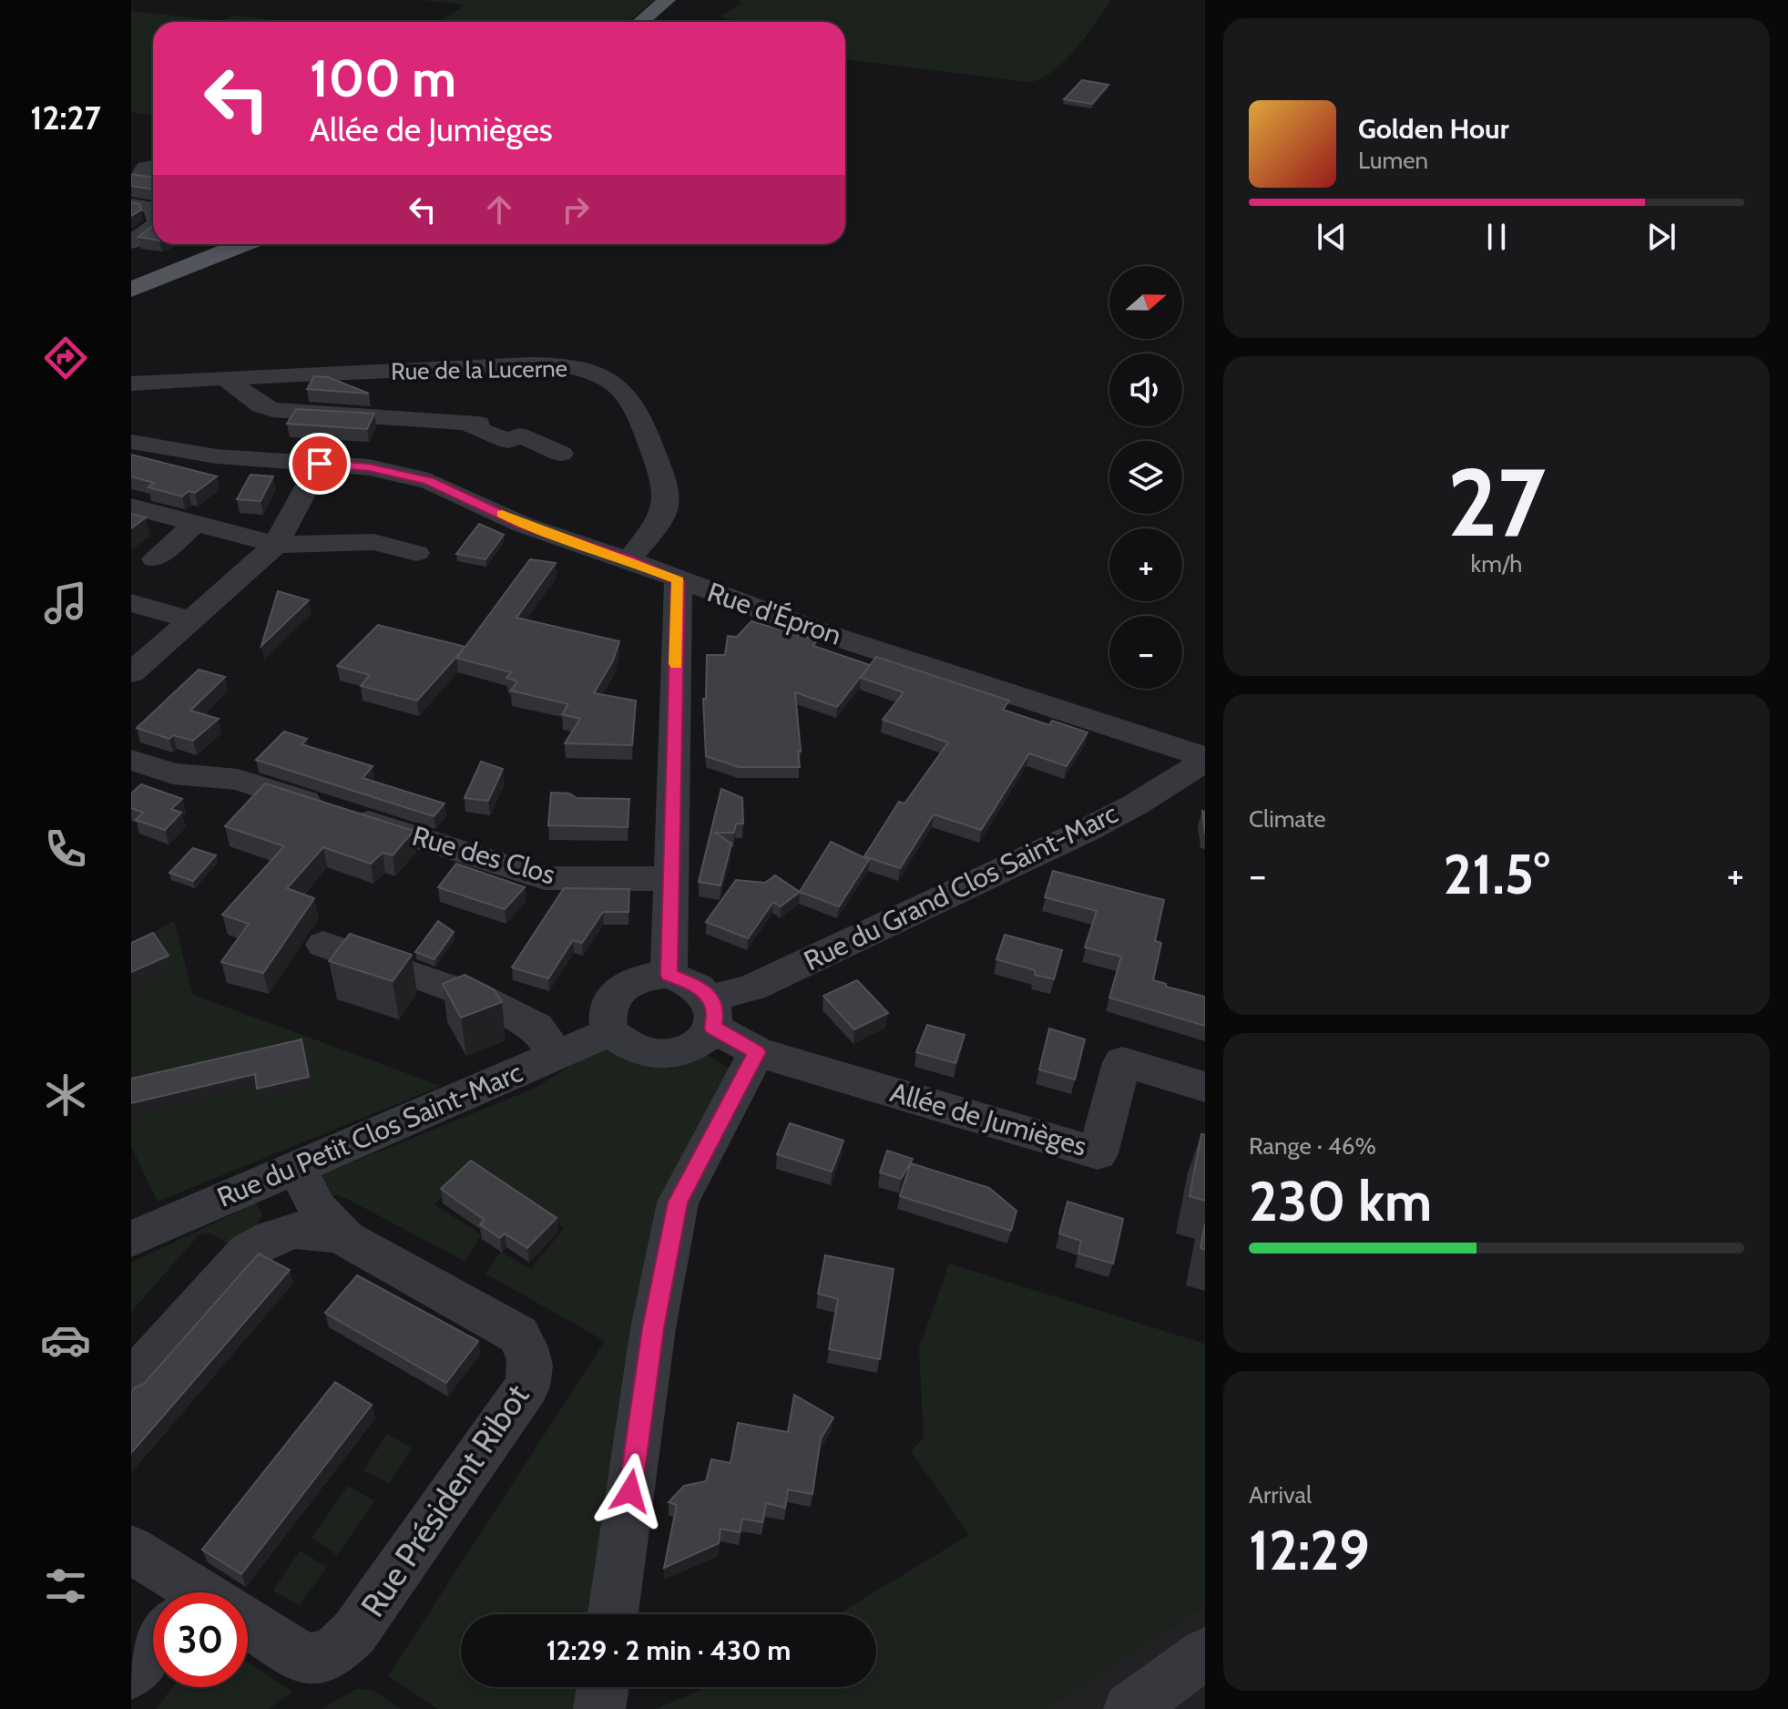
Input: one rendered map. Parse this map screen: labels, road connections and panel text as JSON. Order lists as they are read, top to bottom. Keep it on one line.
{"streets":{"street":["Rue de la Lucerne","Rue d'Épron","Rue des Clos","Rue du Grand Clos Saint-Marc","Allée de Jumièges","Rue du Petit Clos Saint-Marc","Rue Président Ribot"]},"crossings":[["Rue de la Lucerne","Rue d'Épron"],["Rue d'Épron","Rue du Grand Clos Saint-Marc"],["Rue du Grand Clos Saint-Marc","Allée de Jumièges"],["Rue du Grand Clos Saint-Marc","Rue du Petit Clos Saint-Marc"],["Allée de Jumièges","Rue du Petit Clos Saint-Marc"],["Rue du Petit Clos Saint-Marc","Rue Président Ribot"]],"north":"right","page":{"tabs":"12:27","turn":["100 m","Allée de Jumièges"],"song":["Golden Hour","Lumen"],"map_buttons":["+","−"],"tile":[["27","km/h"],"Climate",["Range · 46%","230 km"],["Arrival","12:29"]],"heat":["−","21.5°","+"],"limit":"30","trip":"12:29 · 2 min · 430 m"}}
